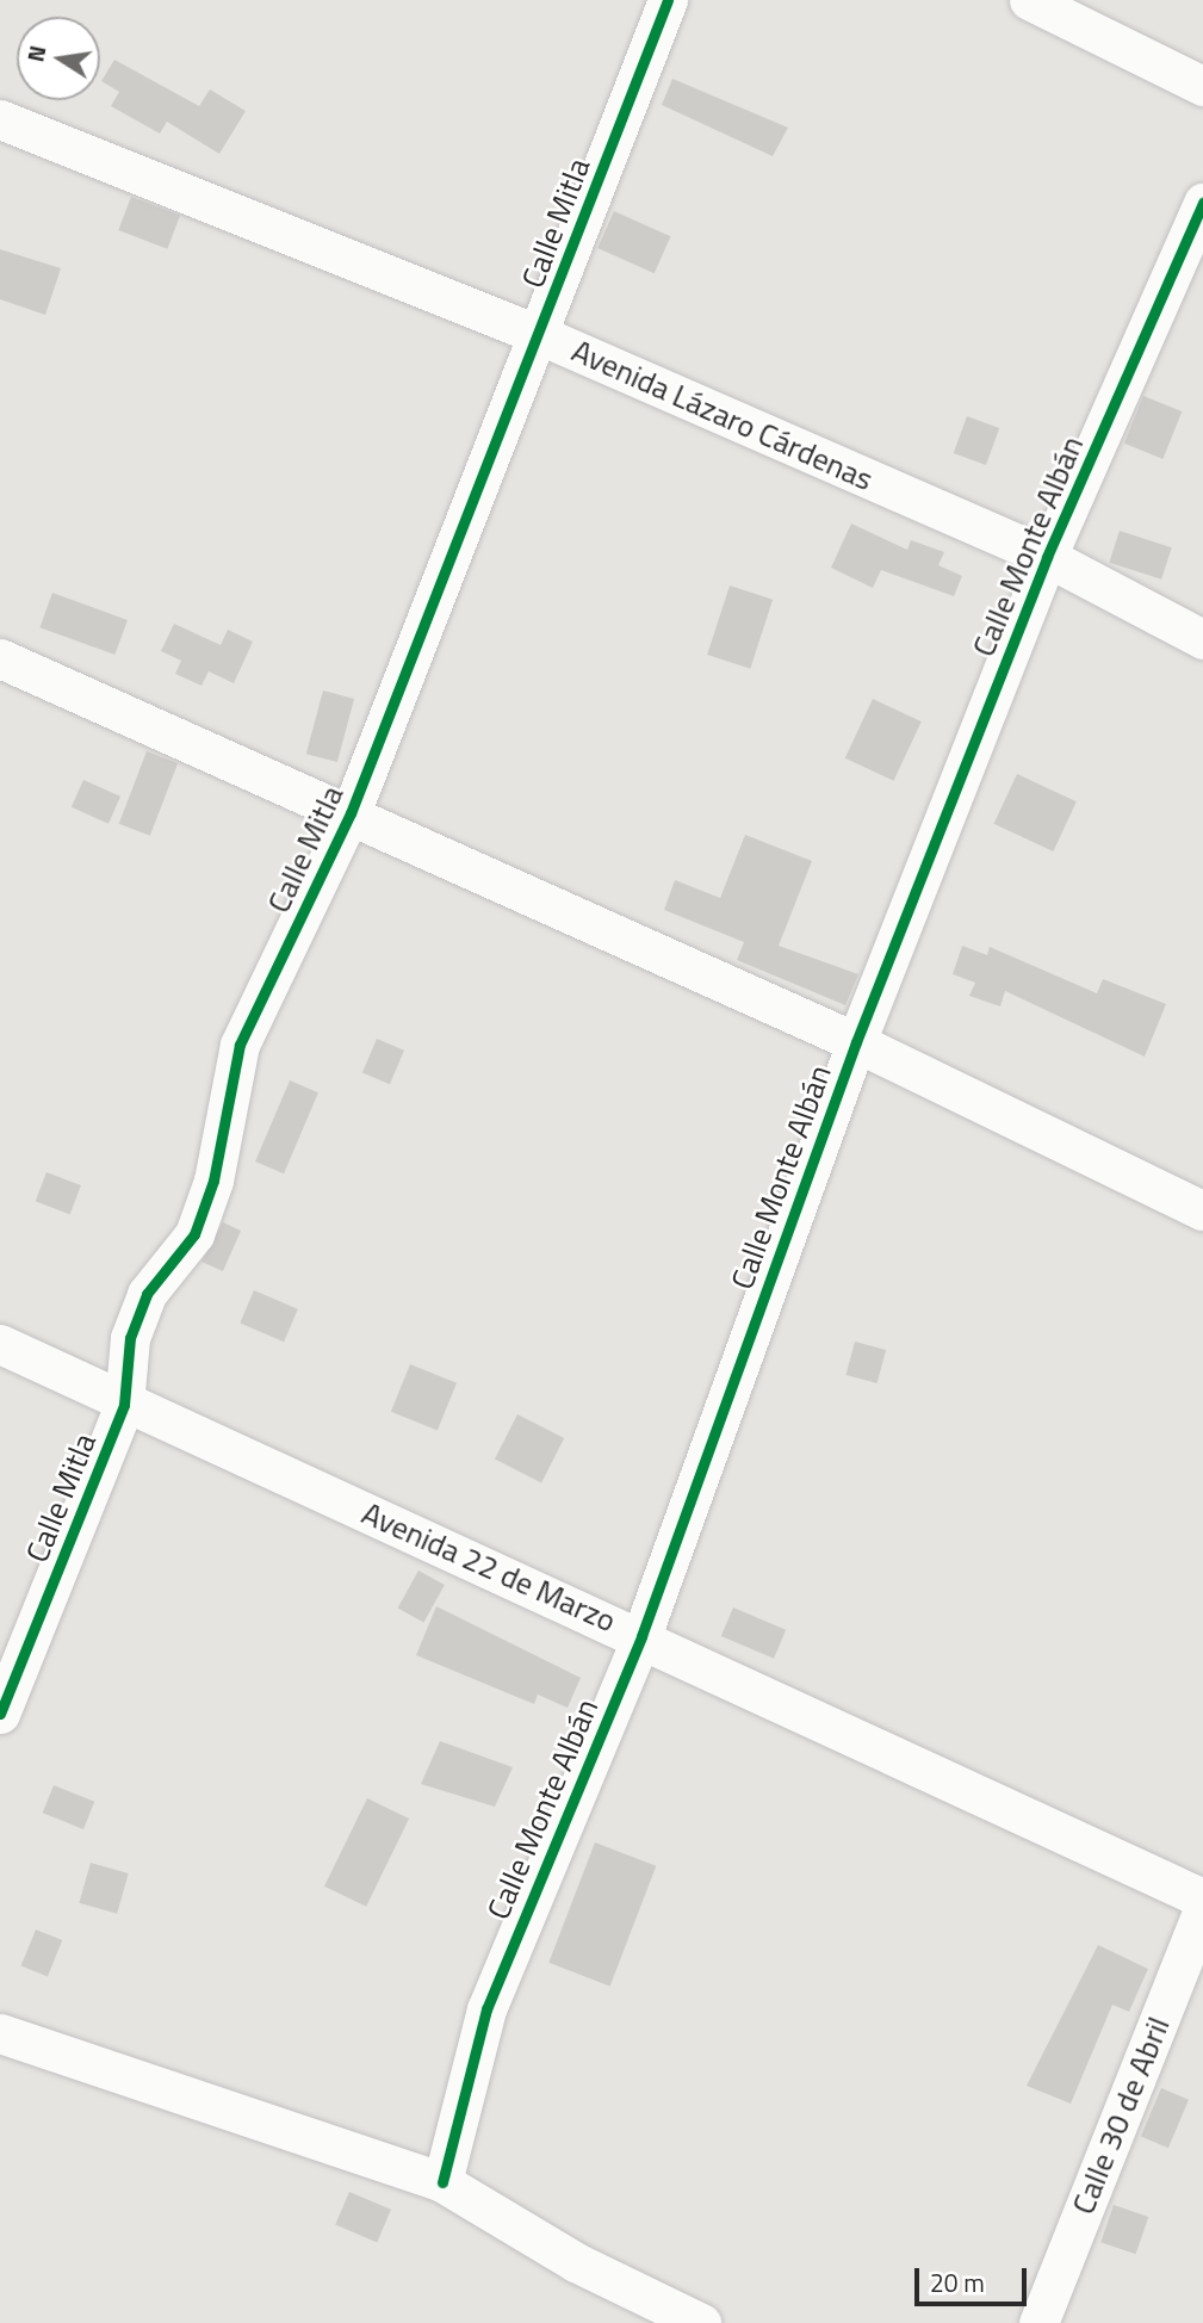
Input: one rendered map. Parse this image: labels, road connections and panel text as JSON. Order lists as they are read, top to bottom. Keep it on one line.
{"streets":{"street":["Calle Mitla","Avenida Lázaro Cárdenas","Calle Monte Albán","Avenida 22 de Marzo","Calle 30 de Abril"]},"crossings":[["Calle Mitla","Avenida Lázaro Cárdenas"],["Calle Mitla","Avenida 22 de Marzo"],["Avenida Lázaro Cárdenas","Calle Monte Albán"],["Calle Monte Albán","Avenida 22 de Marzo"]],"scale_bar":"20 m","north":"left"}
